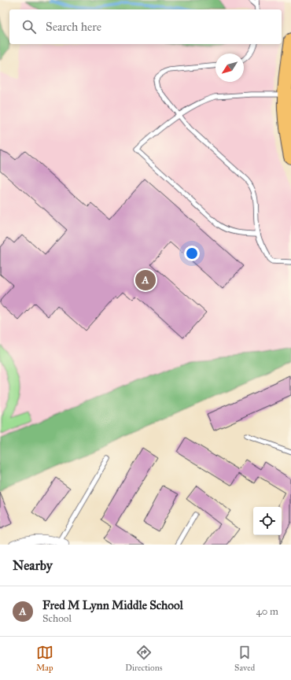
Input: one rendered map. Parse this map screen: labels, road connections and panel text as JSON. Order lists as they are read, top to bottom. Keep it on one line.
{"north":"bottom left","page":{"search":"Search here","pins":"A","heading":"Nearby","list":[{"mark":"A","name":"Fred M Lynn Middle School","note":"School","value":"40 m"}],"nav":["Map","Directions","Saved"]}}
